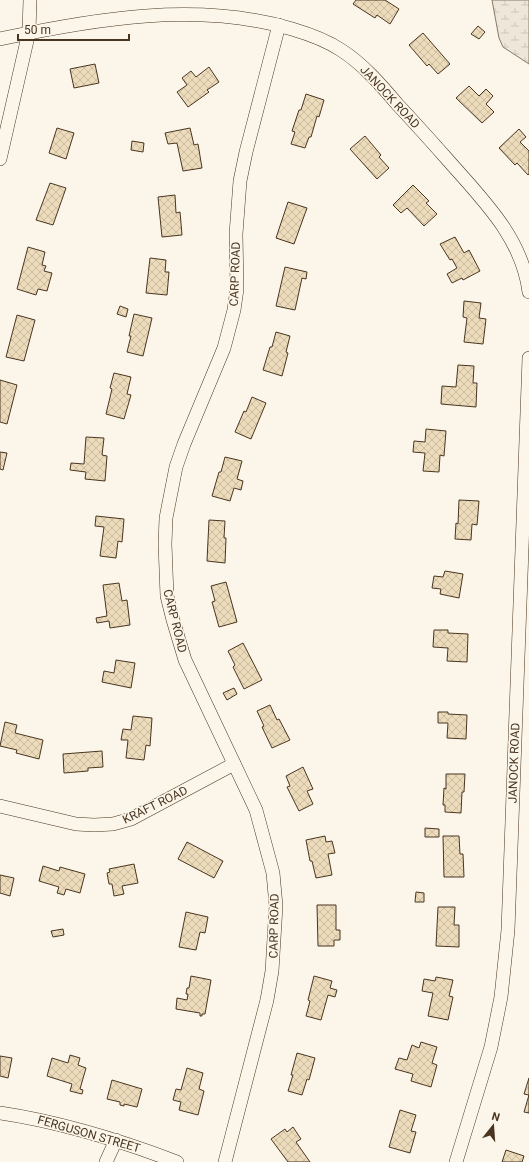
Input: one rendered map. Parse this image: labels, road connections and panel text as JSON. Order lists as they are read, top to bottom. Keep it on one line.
{"streets":{"street":["JANOCK ROAD","CARP ROAD","KRAFT ROAD","FERGUSON STREET"]},"crossings":[["JANOCK ROAD","CARP ROAD"],["CARP ROAD","KRAFT ROAD"]],"scale_bar":"50 m","north":"top"}
